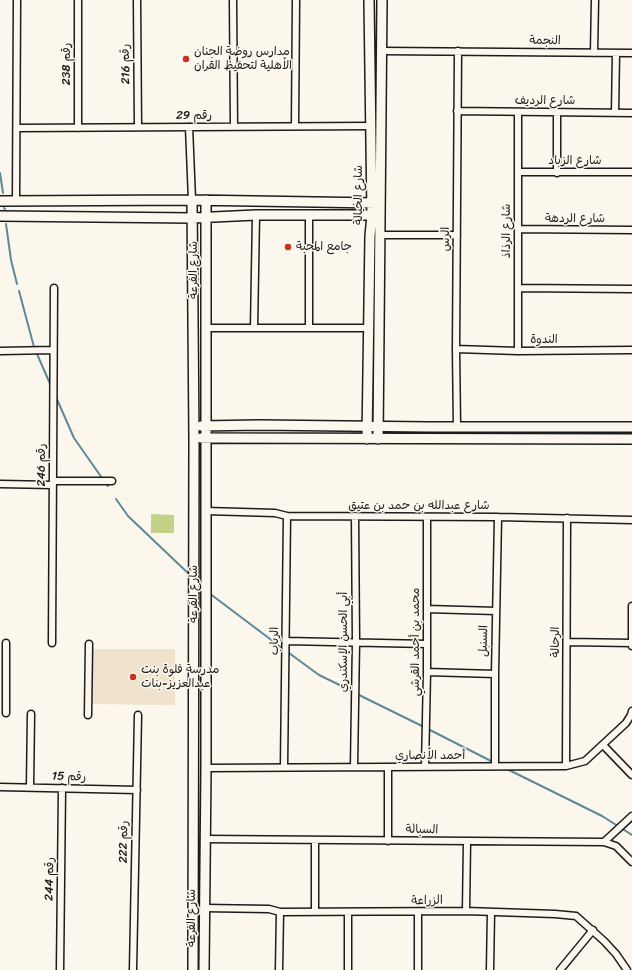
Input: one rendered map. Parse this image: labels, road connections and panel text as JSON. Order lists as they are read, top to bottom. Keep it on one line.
{"streets":{"street":["النجمة","رقم 238","رقم 216","شارع الرديف","رقم 29","شارع الزباد","شارع الخيالة","شارع الردهة","شارع الرذاذ","الرس","شارع الفرعة","الندوة","رقم 246","شارع عبدالله بن حمد بن عتيق","الرباب","السنبل","أبي الحسن الإسكندري","محمد بن أحمد القرشي","الرحالة","أحمد الأنصاري","رقم 15","السبالة","رقم 222","رقم 244","الزراعة"]},"crossings":[["النجمة","شارع الخيالة"],["النجمة","الرس"],["رقم 238","رقم 29"],["رقم 216","رقم 29"],["شارع الرديف","شارع الرذاذ"],["شارع الرديف","الرس"],["رقم 29","شارع الخيالة"],["شارع الزباد","شارع الرذاذ"],["شارع الردهة","شارع الرذاذ"],["شارع الرذاذ","الندوة"],["الرس","الندوة"],["شارع الفرعة","شارع عبدالله بن حمد بن عتيق"],["شارع الفرعة","أحمد الأنصاري"],["شارع الفرعة","السبالة"],["شارع الفرعة","الزراعة"],["شارع عبدالله بن حمد بن عتيق","الرباب"],["شارع عبدالله بن حمد بن عتيق","السنبل"],["شارع عبدالله بن حمد بن عتيق","أبي الحسن الإسكندري"],["شارع عبدالله بن حمد بن عتيق","محمد بن أحمد القرشي"],["شارع عبدالله بن حمد بن عتيق","الرحالة"],["الرباب","أحمد الأنصاري"],["السنبل","أحمد الأنصاري"],["أبي الحسن الإسكندري","أحمد الأنصاري"],["محمد بن أحمد القرشي","أحمد الأنصاري"],["الرحالة","أحمد الأنصاري"],["رقم 15","رقم 222"],["رقم 15","رقم 244"]],"places":["مدارس روضة الجنان الأهلية لتحفيظ القران","جامع المحبة","مدرسة فلوة بنت عبدالعزيز-بنات"]}
